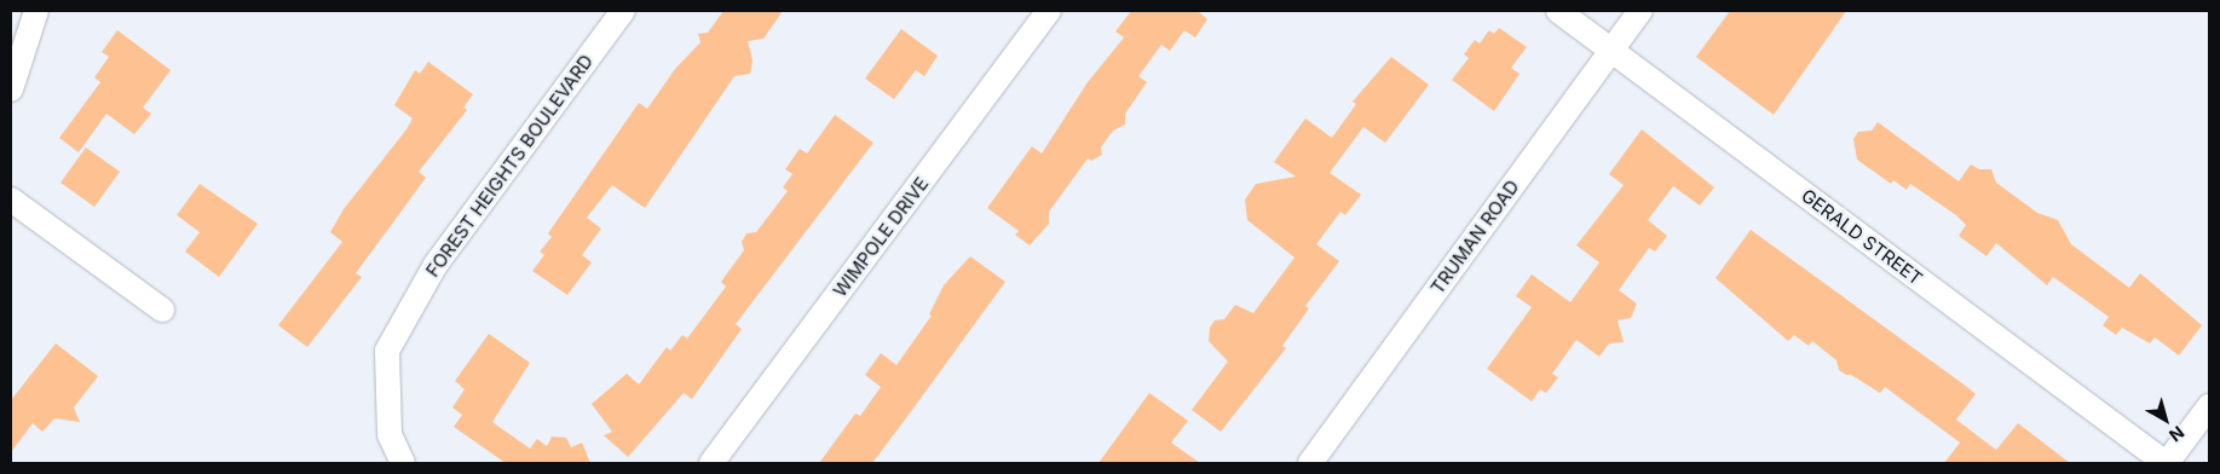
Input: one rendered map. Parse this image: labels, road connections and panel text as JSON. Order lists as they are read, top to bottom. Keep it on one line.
{"streets":{"street":["FOREST HEIGHTS BOULEVARD","WIMPOLE DRIVE","TRUMAN ROAD","GERALD STREET"]},"crossings":[["TRUMAN ROAD","GERALD STREET"]],"north":"bottom right"}
